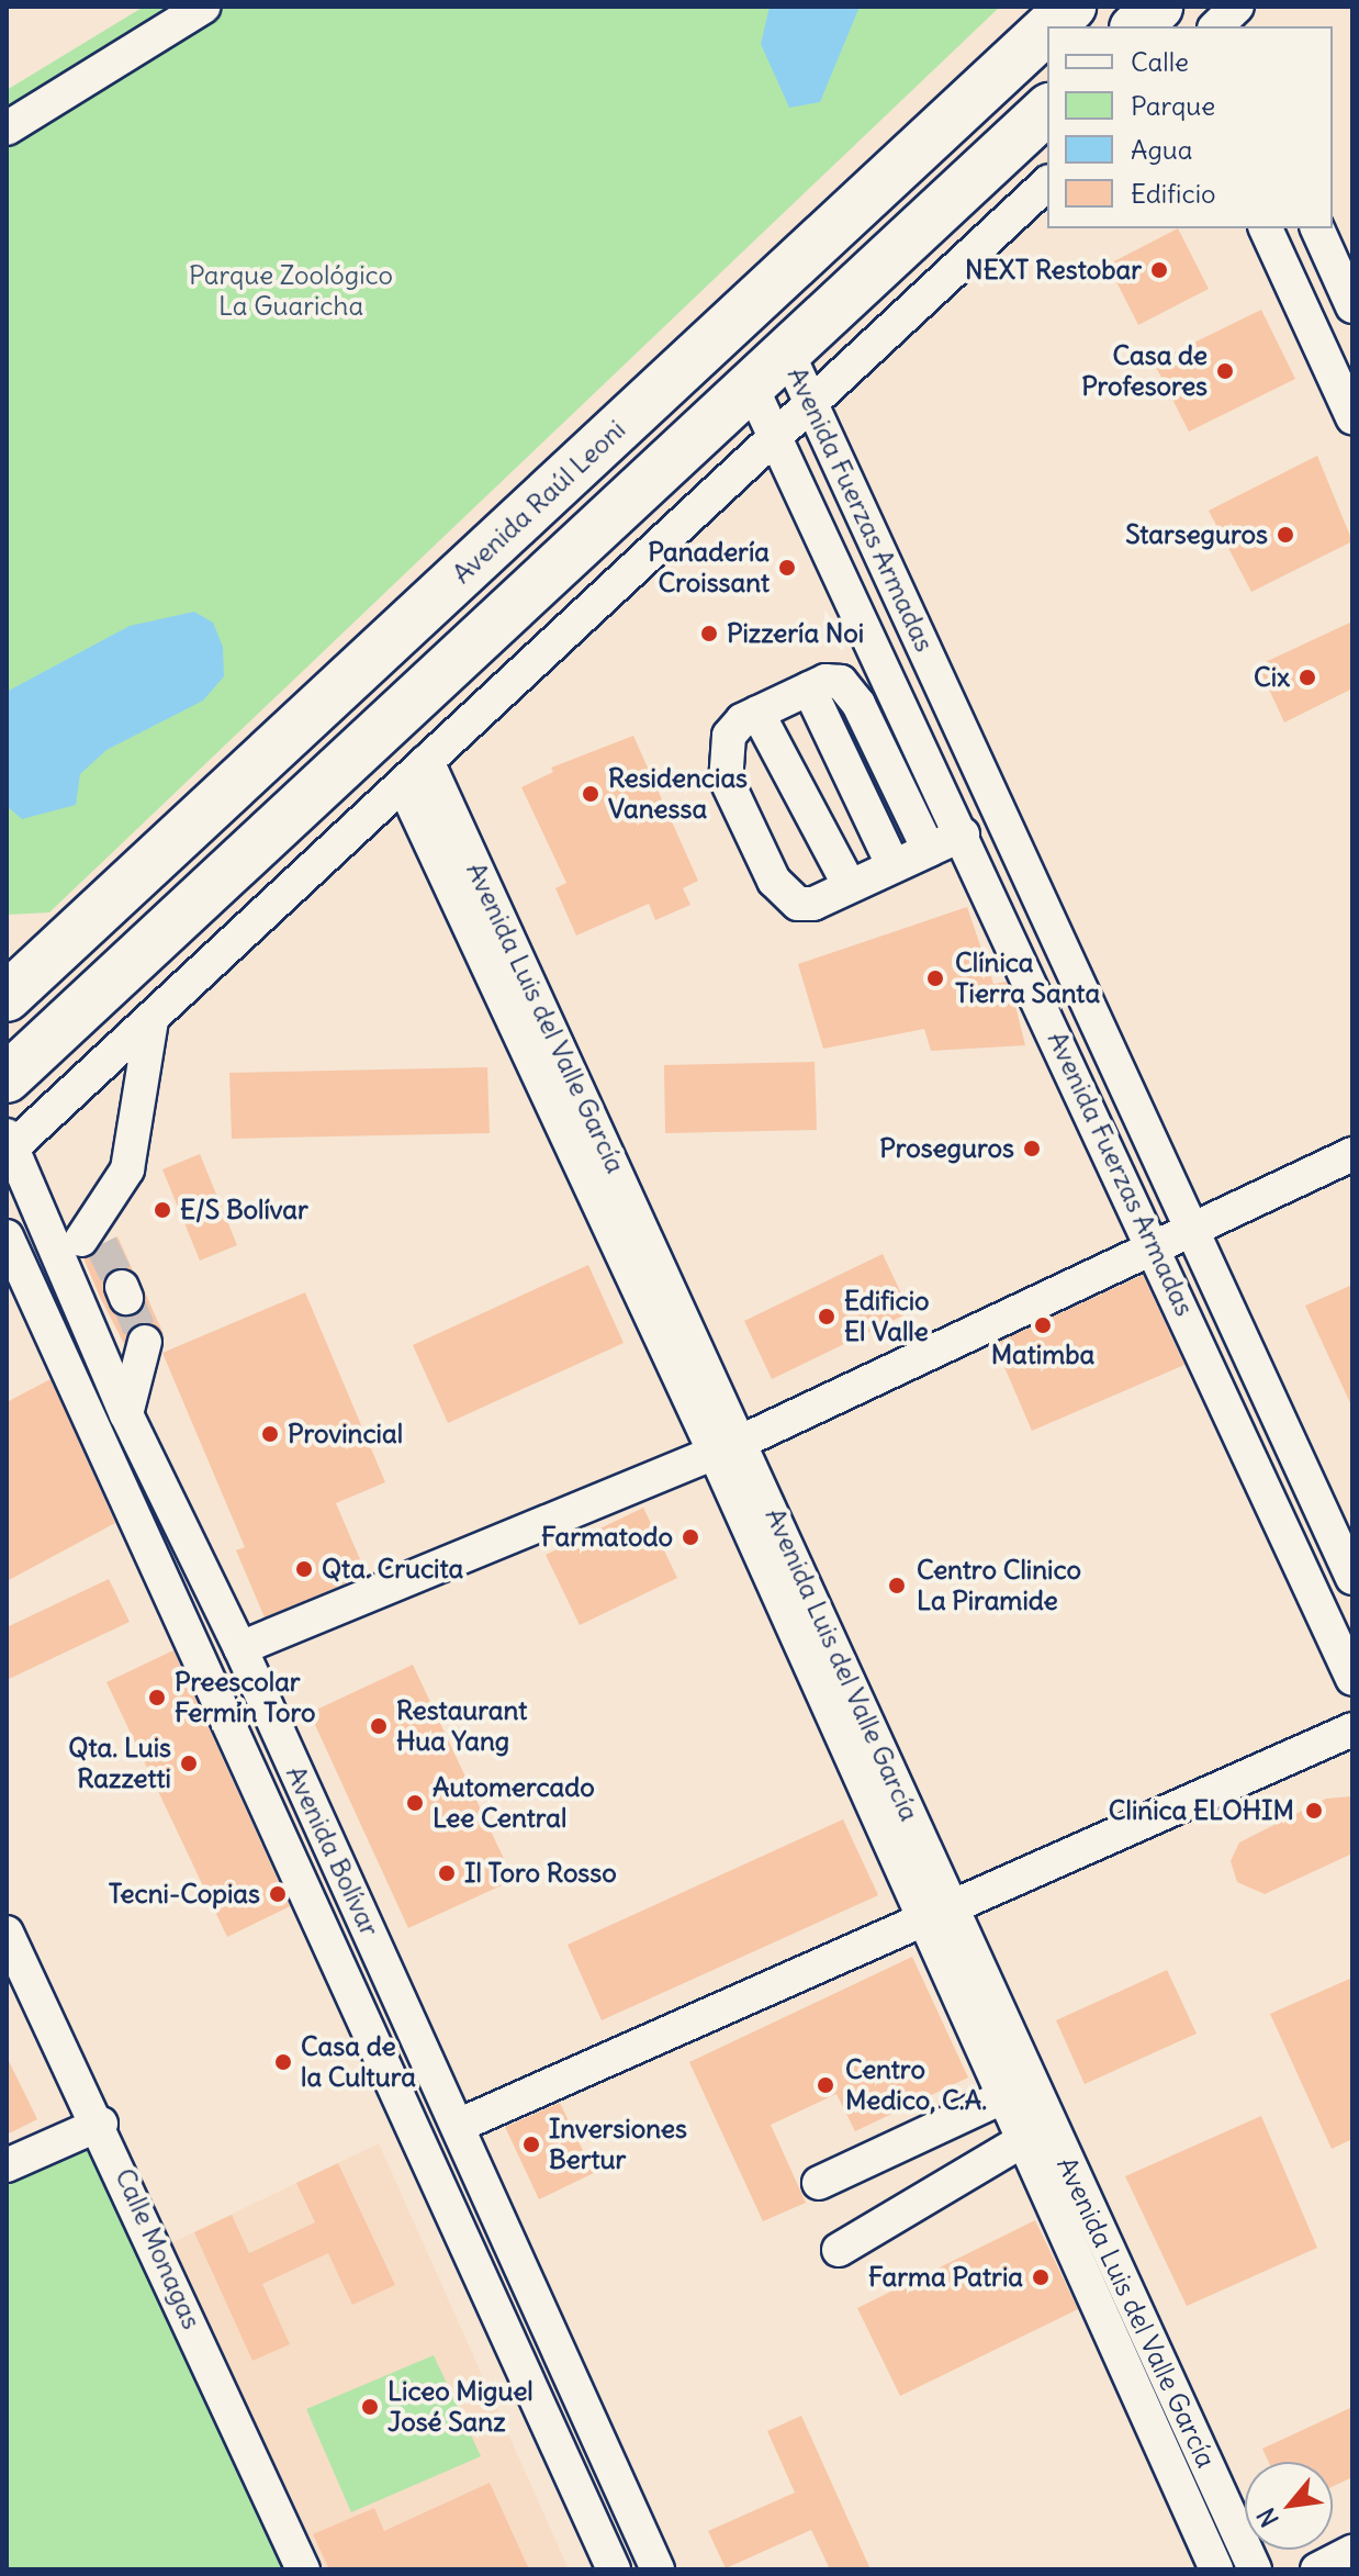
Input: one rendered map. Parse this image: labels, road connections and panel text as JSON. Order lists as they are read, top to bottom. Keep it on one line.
{"streets":{"highway":["Avenida Raúl Leoni"],"street":["Avenida Fuerzas Armadas","Avenida Luis del Valle García","Avenida Bolívar","Calle Monagas"]},"parks":["Parque Zoológico La Guaricha"],"places":["NEXT Restobar","Casa de Profesores","Starseguros","Panadería Croissant","Pizzería Noi","Cix","Residencias Vanessa","Clínica Tierra Santa","Proseguros","E/S Bolívar","Edificio El Valle","Matimba","Provincial","Farmatodo","Qta. Crucita","Centro Clinico La Piramide","Preescolar Fermín Toro","Restaurant Hua Yang","Qta. Luis Razzetti","Automercado Lee Central","Clinica ELOHIM","Il Toro Rosso","Tecni-Copias","Casa de la Cultura","Centro Medico, C.A.","Inversiones Bertur","Farma Patria","Liceo Miguel José Sanz"],"legend":["Calle","Parque","Agua","Edificio"],"north":"bottom left"}
